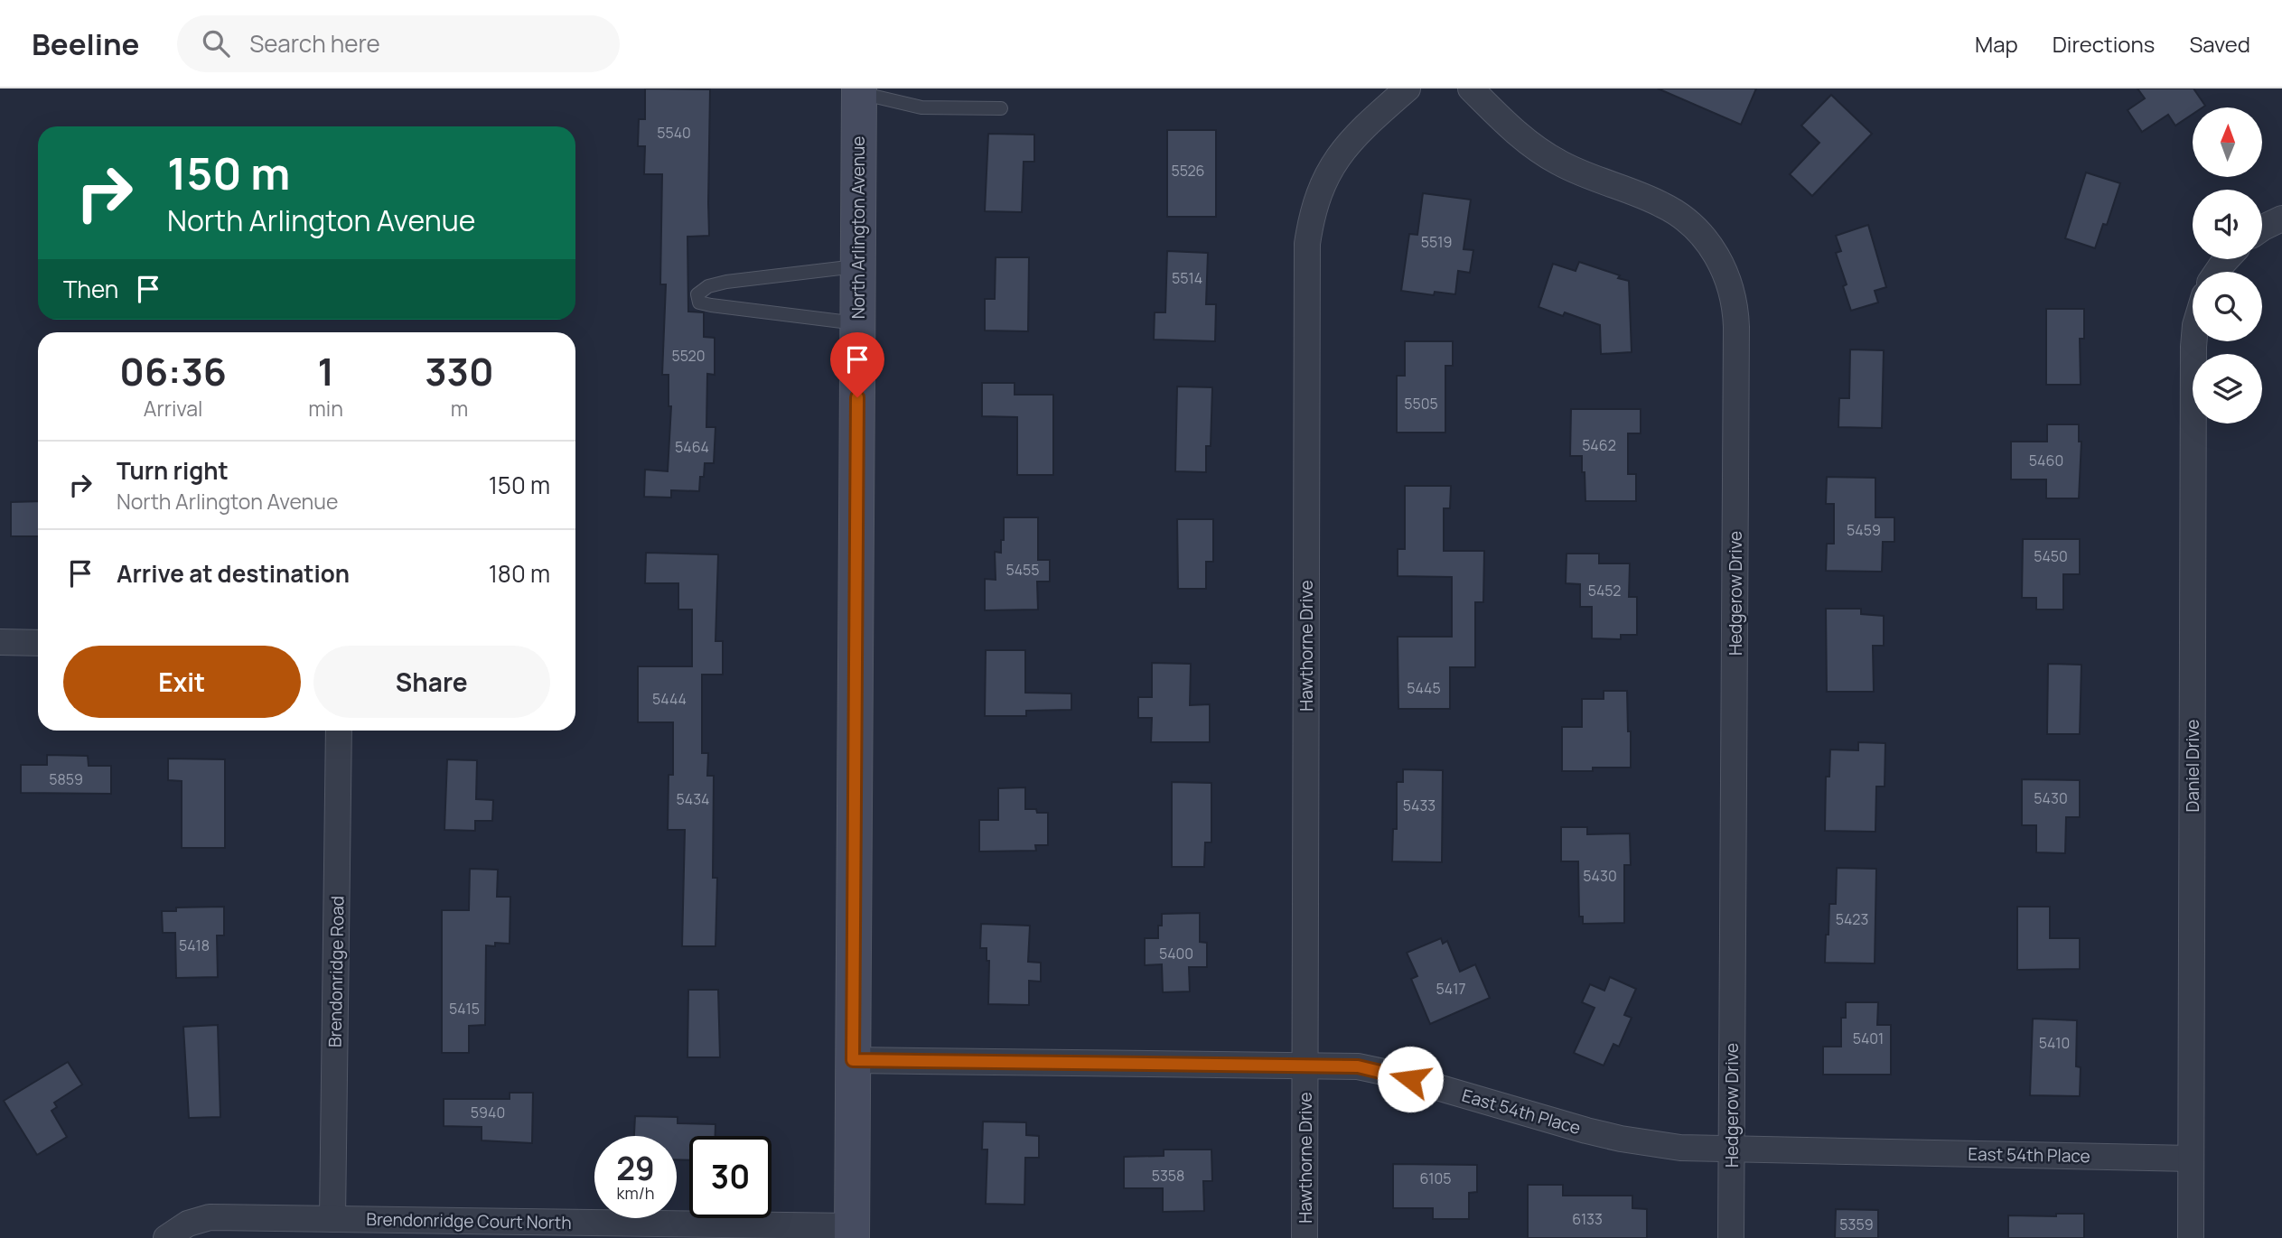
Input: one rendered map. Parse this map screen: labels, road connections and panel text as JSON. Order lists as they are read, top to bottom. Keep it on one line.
{"streets":{"main road":["North Arlington Avenue"],"street":["Hedgerow Drive","Hawthorne Drive","Daniel Drive","Brendonridge Road","East 54th Place","Brendonridge Court North"]},"crossings":[["North Arlington Avenue","East 54th Place"],["North Arlington Avenue","Brendonridge Court North"],["Hedgerow Drive","East 54th Place"],["Hawthorne Drive","East 54th Place"],["Daniel Drive","East 54th Place"],["Brendonridge Road","Brendonridge Court North"]],"house_numbers":["5540","5526","5519","5514","5520","5505","5462","5464","5460","5459","5450","5455","5452","5445","5444","5859","5430","5434","5433","5430","5423","5418","5400","5417","5415","5401","5410","5940","5358","6105","6133","5359"],"north":"top","page":{"header":"Beeline","search":"Search here","nav":["Map","Directions","Saved"],"turn":["150 m","North Arlington Avenue"],"then":"Then","eta":["06:36","Arrival","1","min","330","m"],"list":[{"name":"Turn right","note":"North Arlington Avenue","value":"150 m"},{"name":"Arrive at destination","value":"180 m"}],"buttons":["Exit","Share"],"speed":"29 km/h","limit":"30"}}
